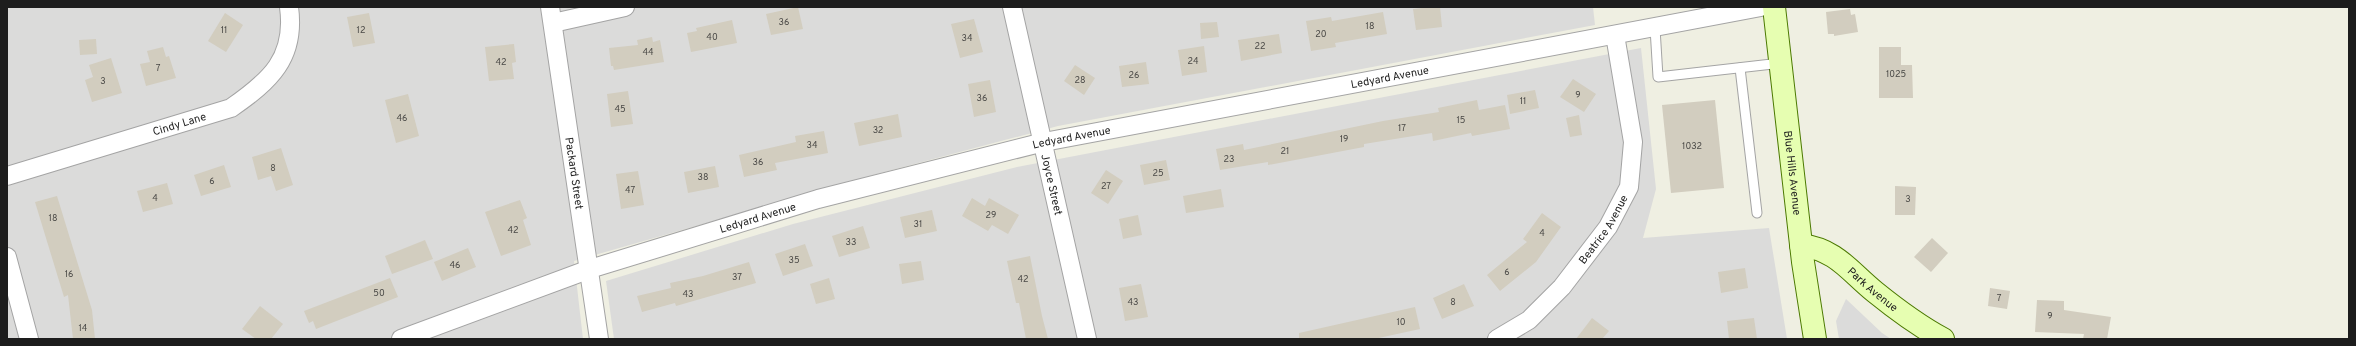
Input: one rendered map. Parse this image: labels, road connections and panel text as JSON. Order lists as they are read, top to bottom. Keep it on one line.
{"streets":{"main road":["Blue Hills Avenue","Park Avenue"],"street":["Ledyard Avenue","Cindy Lane","Packard Street","Joyce Street","Beatrice Avenue"]},"crossings":[["Ledyard Avenue","Packard Street"],["Ledyard Avenue","Joyce Street"],["Ledyard Avenue","Beatrice Avenue"],["Blue Hills Avenue","Park Avenue"]],"house_numbers":["36","18","11","12","20","40","34","22","44","24","42","7","1025","26","28","3","9","36","11","45","46","15","17","32","19","34","1032","21","23","36","8","25","38","6","27","47","4","3","29","18","31","42","4","33","35","46","6","16","37","42","50","43","7","43","8","9","10","14"]}
